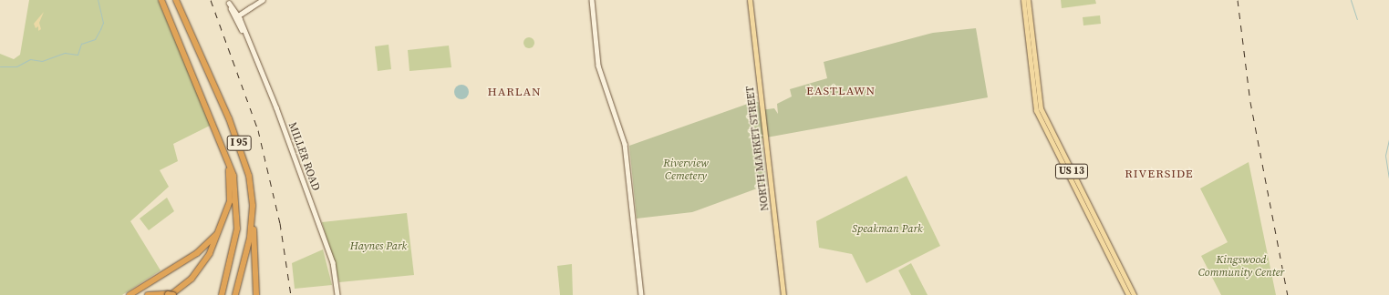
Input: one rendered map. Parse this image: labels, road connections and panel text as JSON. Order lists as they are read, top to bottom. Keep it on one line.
{"streets":{"highway":["I 95"],"main road":["NORTH MARKET STREET","US 13"],"street":["MILLER ROAD"]},"districts":["EASTLAWN","HARLAN","RIVERSIDE"],"parks":["Riverview Cemetery","Speakman Park","Haynes Park","Kingswood Community Center"]}
